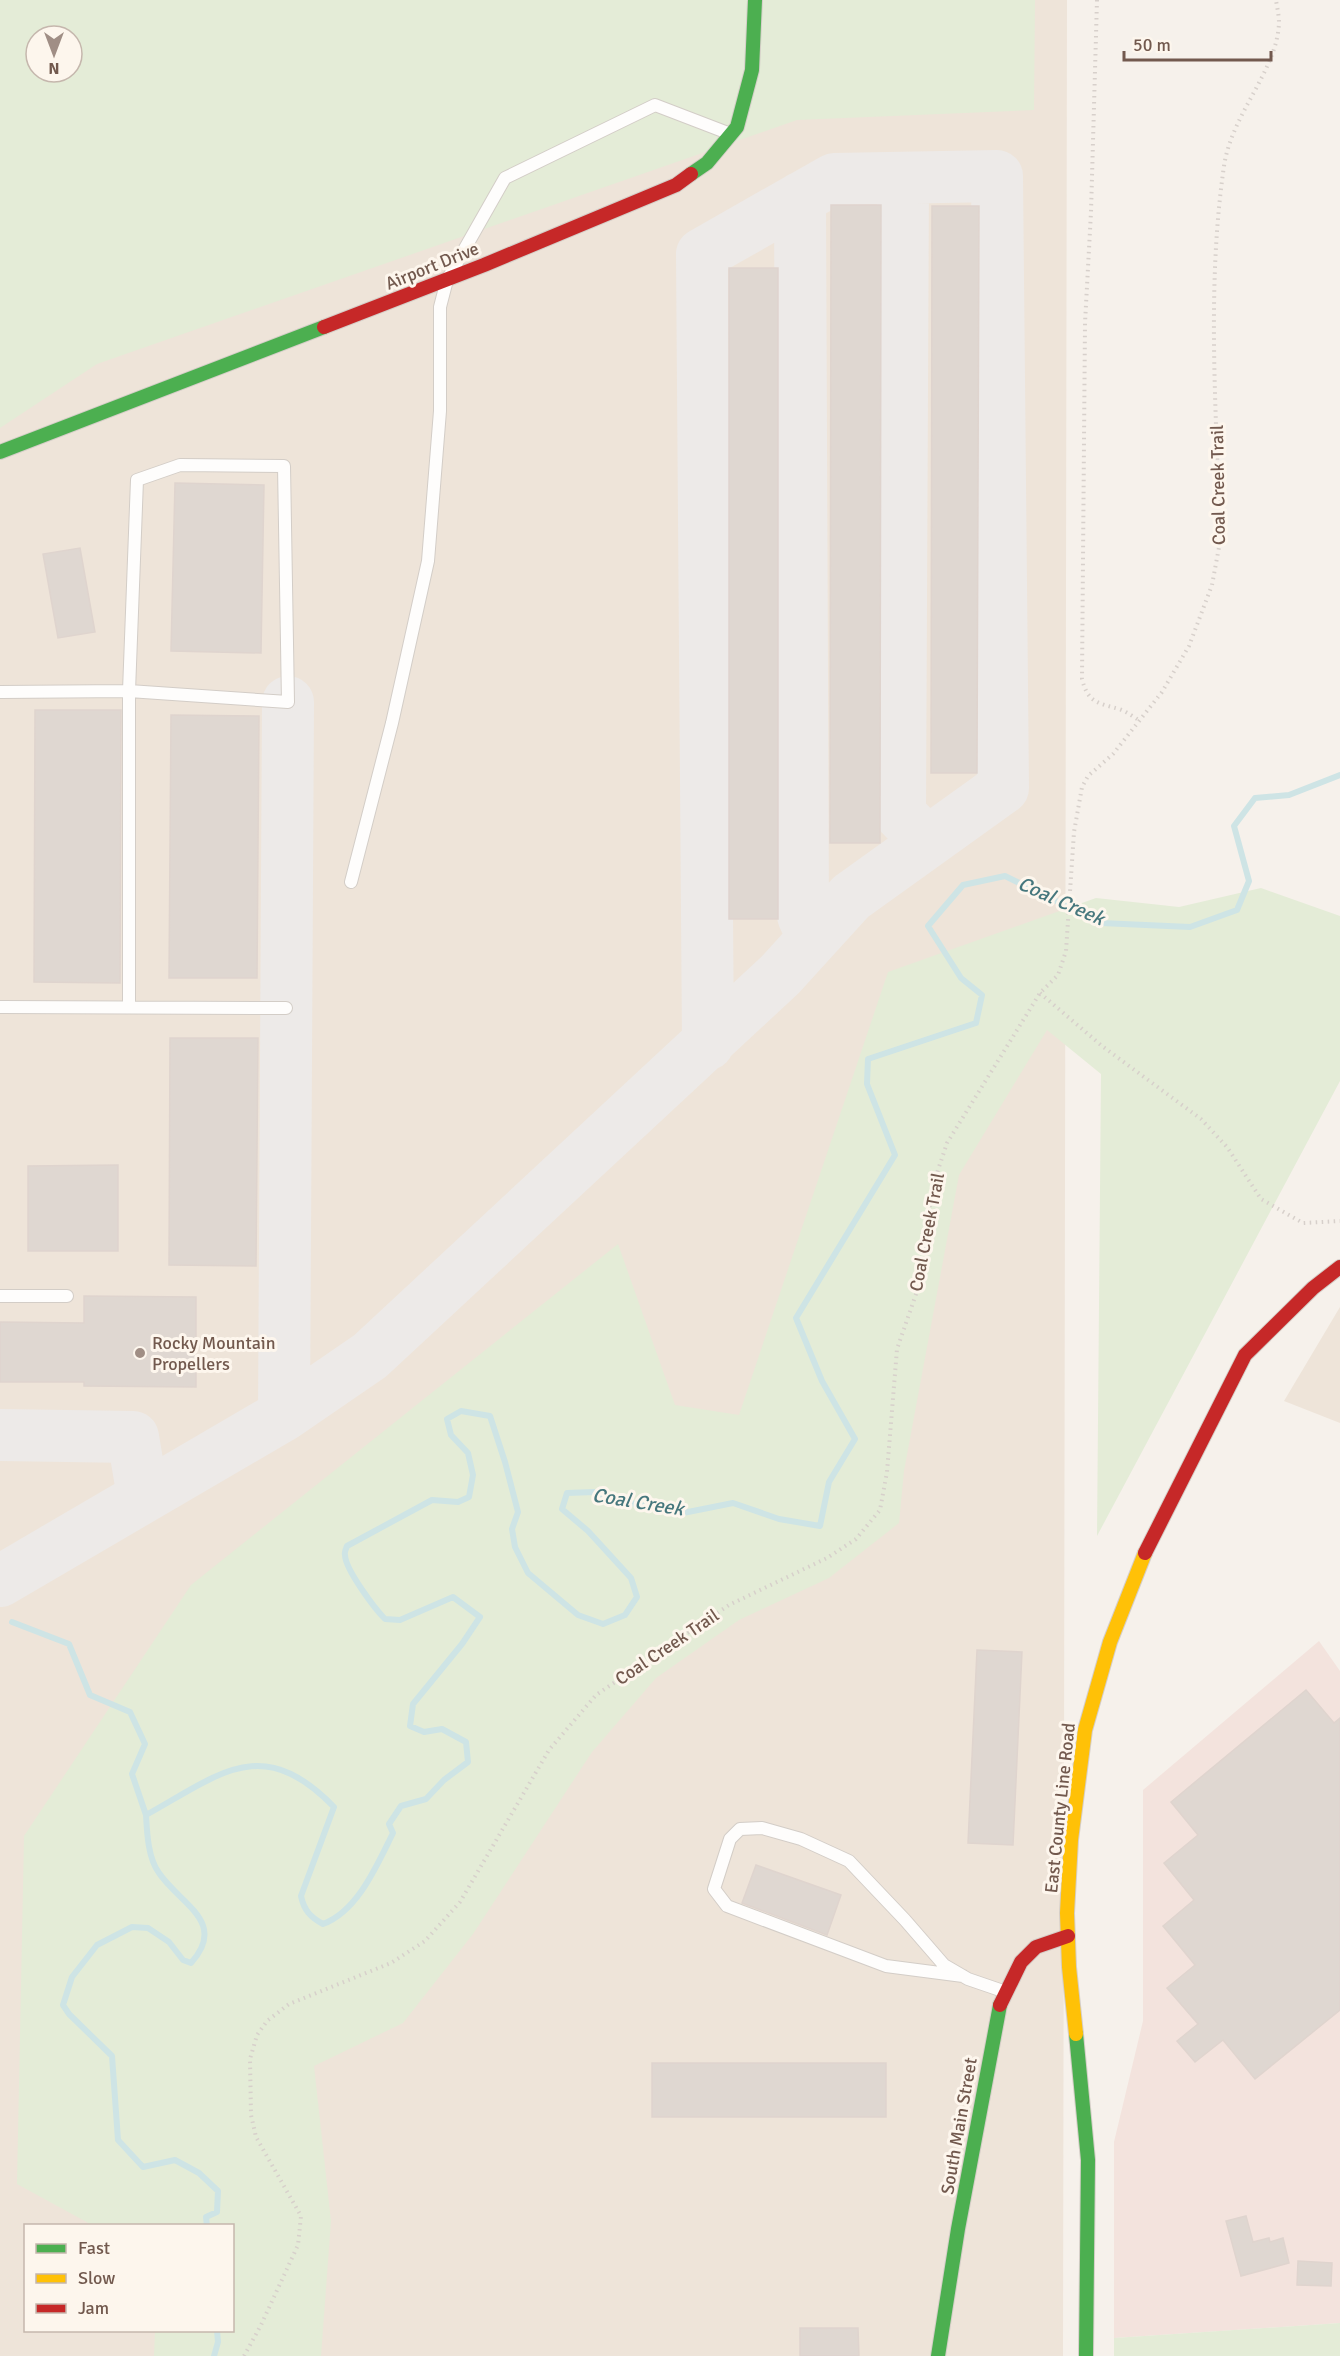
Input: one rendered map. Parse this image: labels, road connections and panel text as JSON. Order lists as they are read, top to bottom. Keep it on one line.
{"streets":{"street":["Airport Drive","East County Line Road","South Main Street"],"path":["Coal Creek Trail"]},"crossings":[["East County Line Road","South Main Street"]],"water":["Coal Creek"],"places":["Rocky Mountain Propellers"],"legend":["Fast","Slow","Jam"],"scale_bar":"50 m","north":"bottom"}
